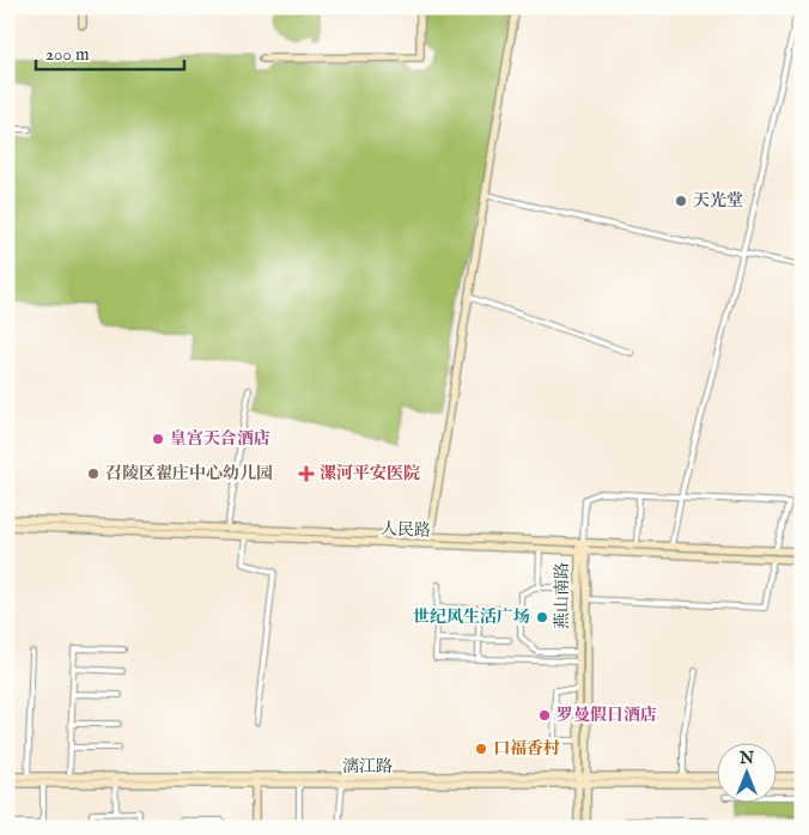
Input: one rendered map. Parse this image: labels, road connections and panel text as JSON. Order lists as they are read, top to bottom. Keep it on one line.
{"streets":{"main road":["人民路","燕山南路","漓江路"]},"crossings":[["人民路","燕山南路"],["燕山南路","漓江路"]],"places":{"other":["天光堂","皇宫天合酒店","召陵区翟庄中心幼儿园","世纪风生活广场","罗曼假日酒店","口福香村"],"health":["漯河平安医院"]},"scale_bar":"200 m","north":"top"}
